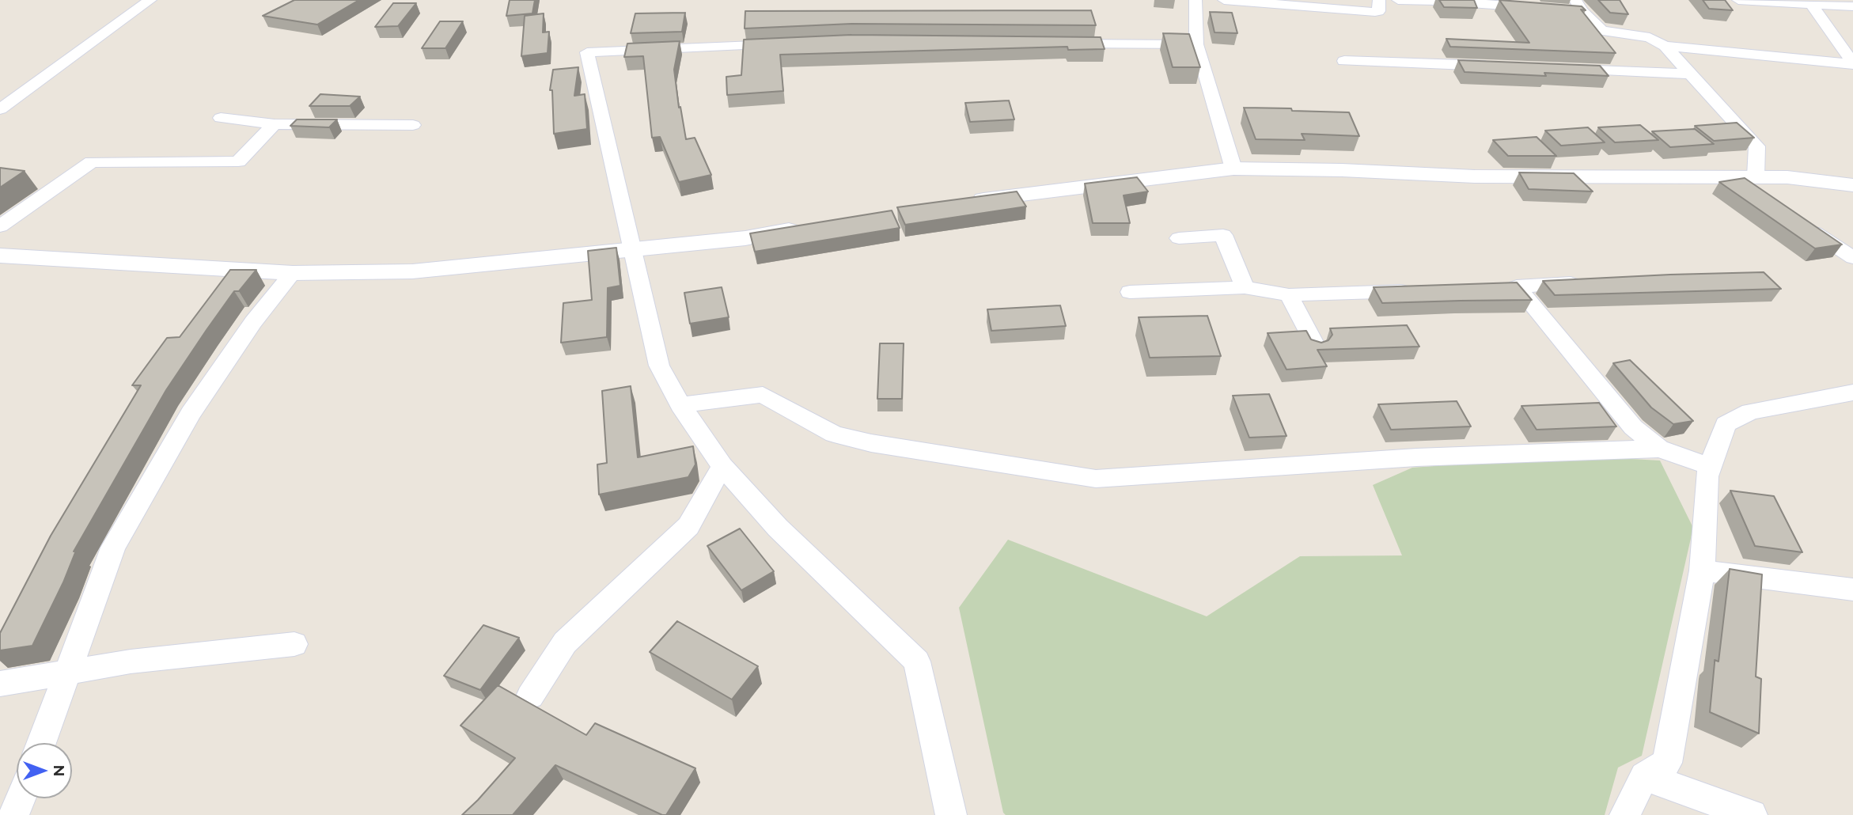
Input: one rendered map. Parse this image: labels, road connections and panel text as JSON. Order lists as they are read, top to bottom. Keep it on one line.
{"north":"right"}
